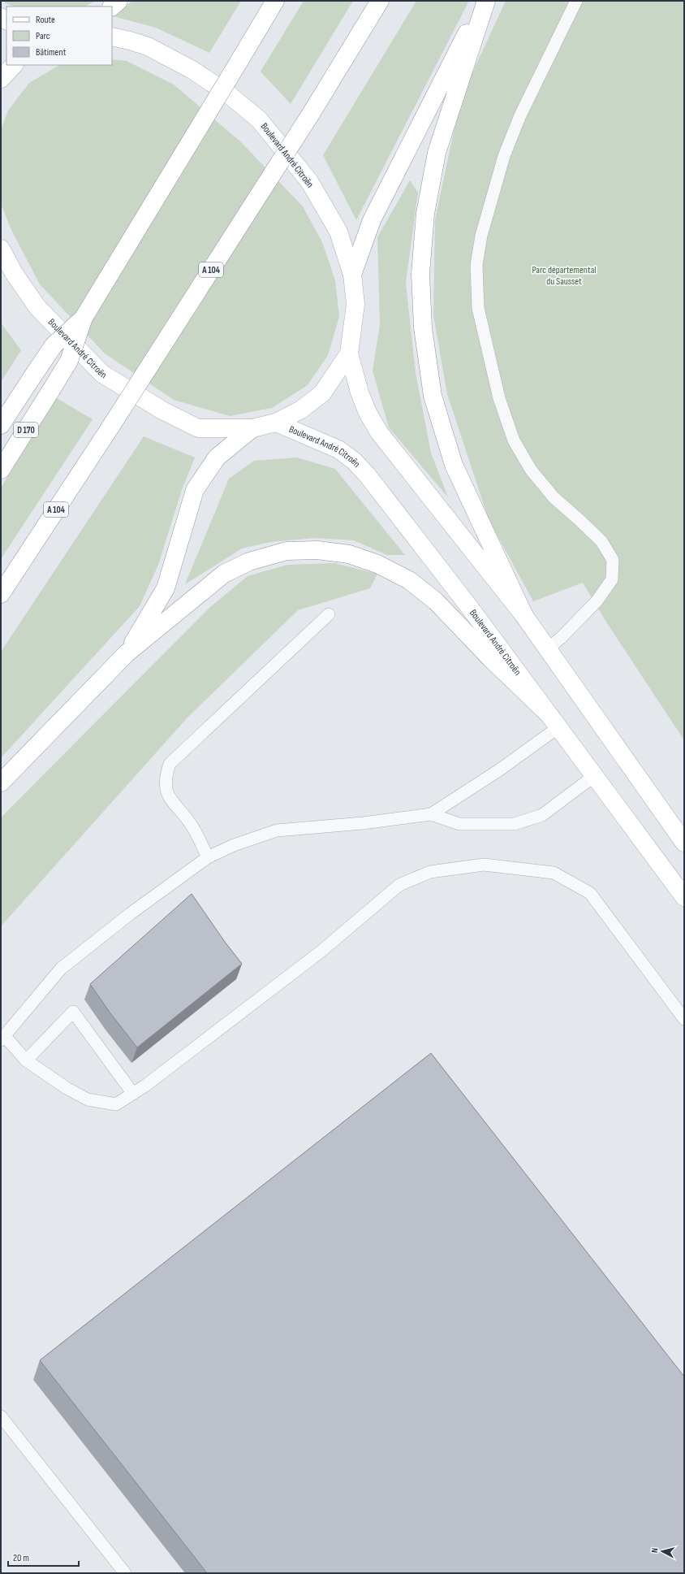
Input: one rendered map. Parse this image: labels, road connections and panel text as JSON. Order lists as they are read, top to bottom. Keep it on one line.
{"streets":{"main road":["Boulevard André Citroën","A 104","D 170"]},"parks":["Parc départemental du Sausset"],"legend":["Route","Parc","Bâtiment"],"scale_bar":"20 m","north":"left"}
